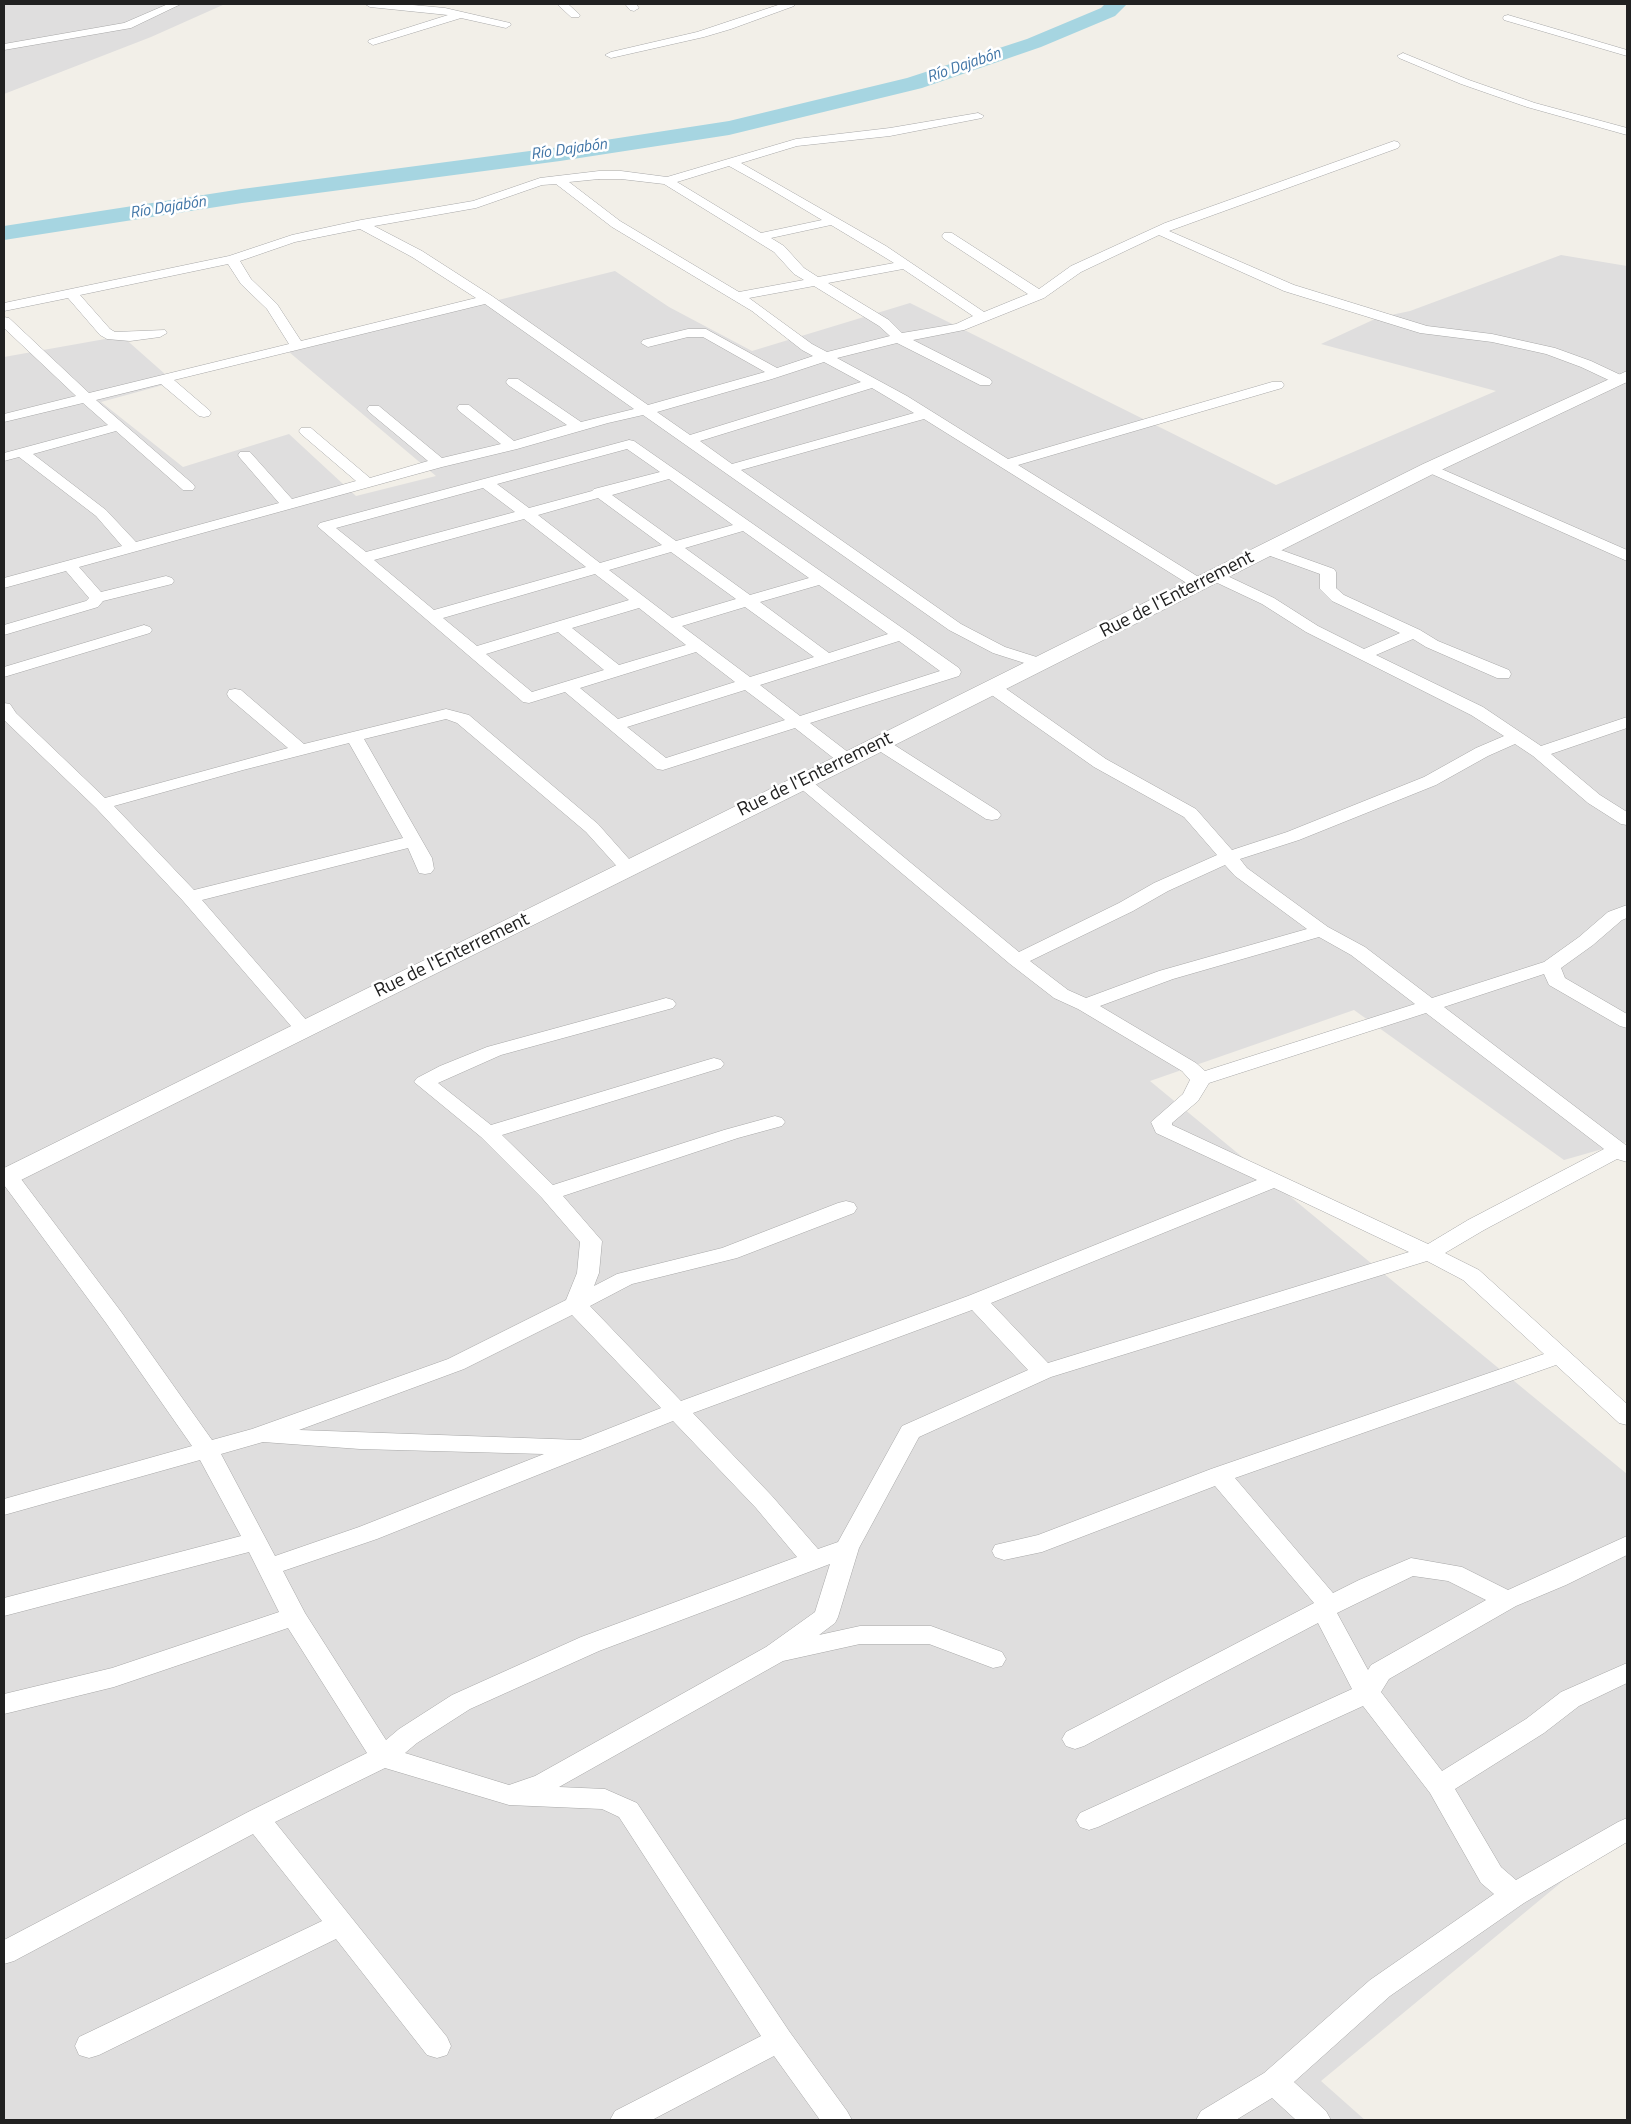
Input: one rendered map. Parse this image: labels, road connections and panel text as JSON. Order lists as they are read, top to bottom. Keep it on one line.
{"streets":{"street":["Rue de l'Enterrement"]},"water":["Río Dajabón"]}
